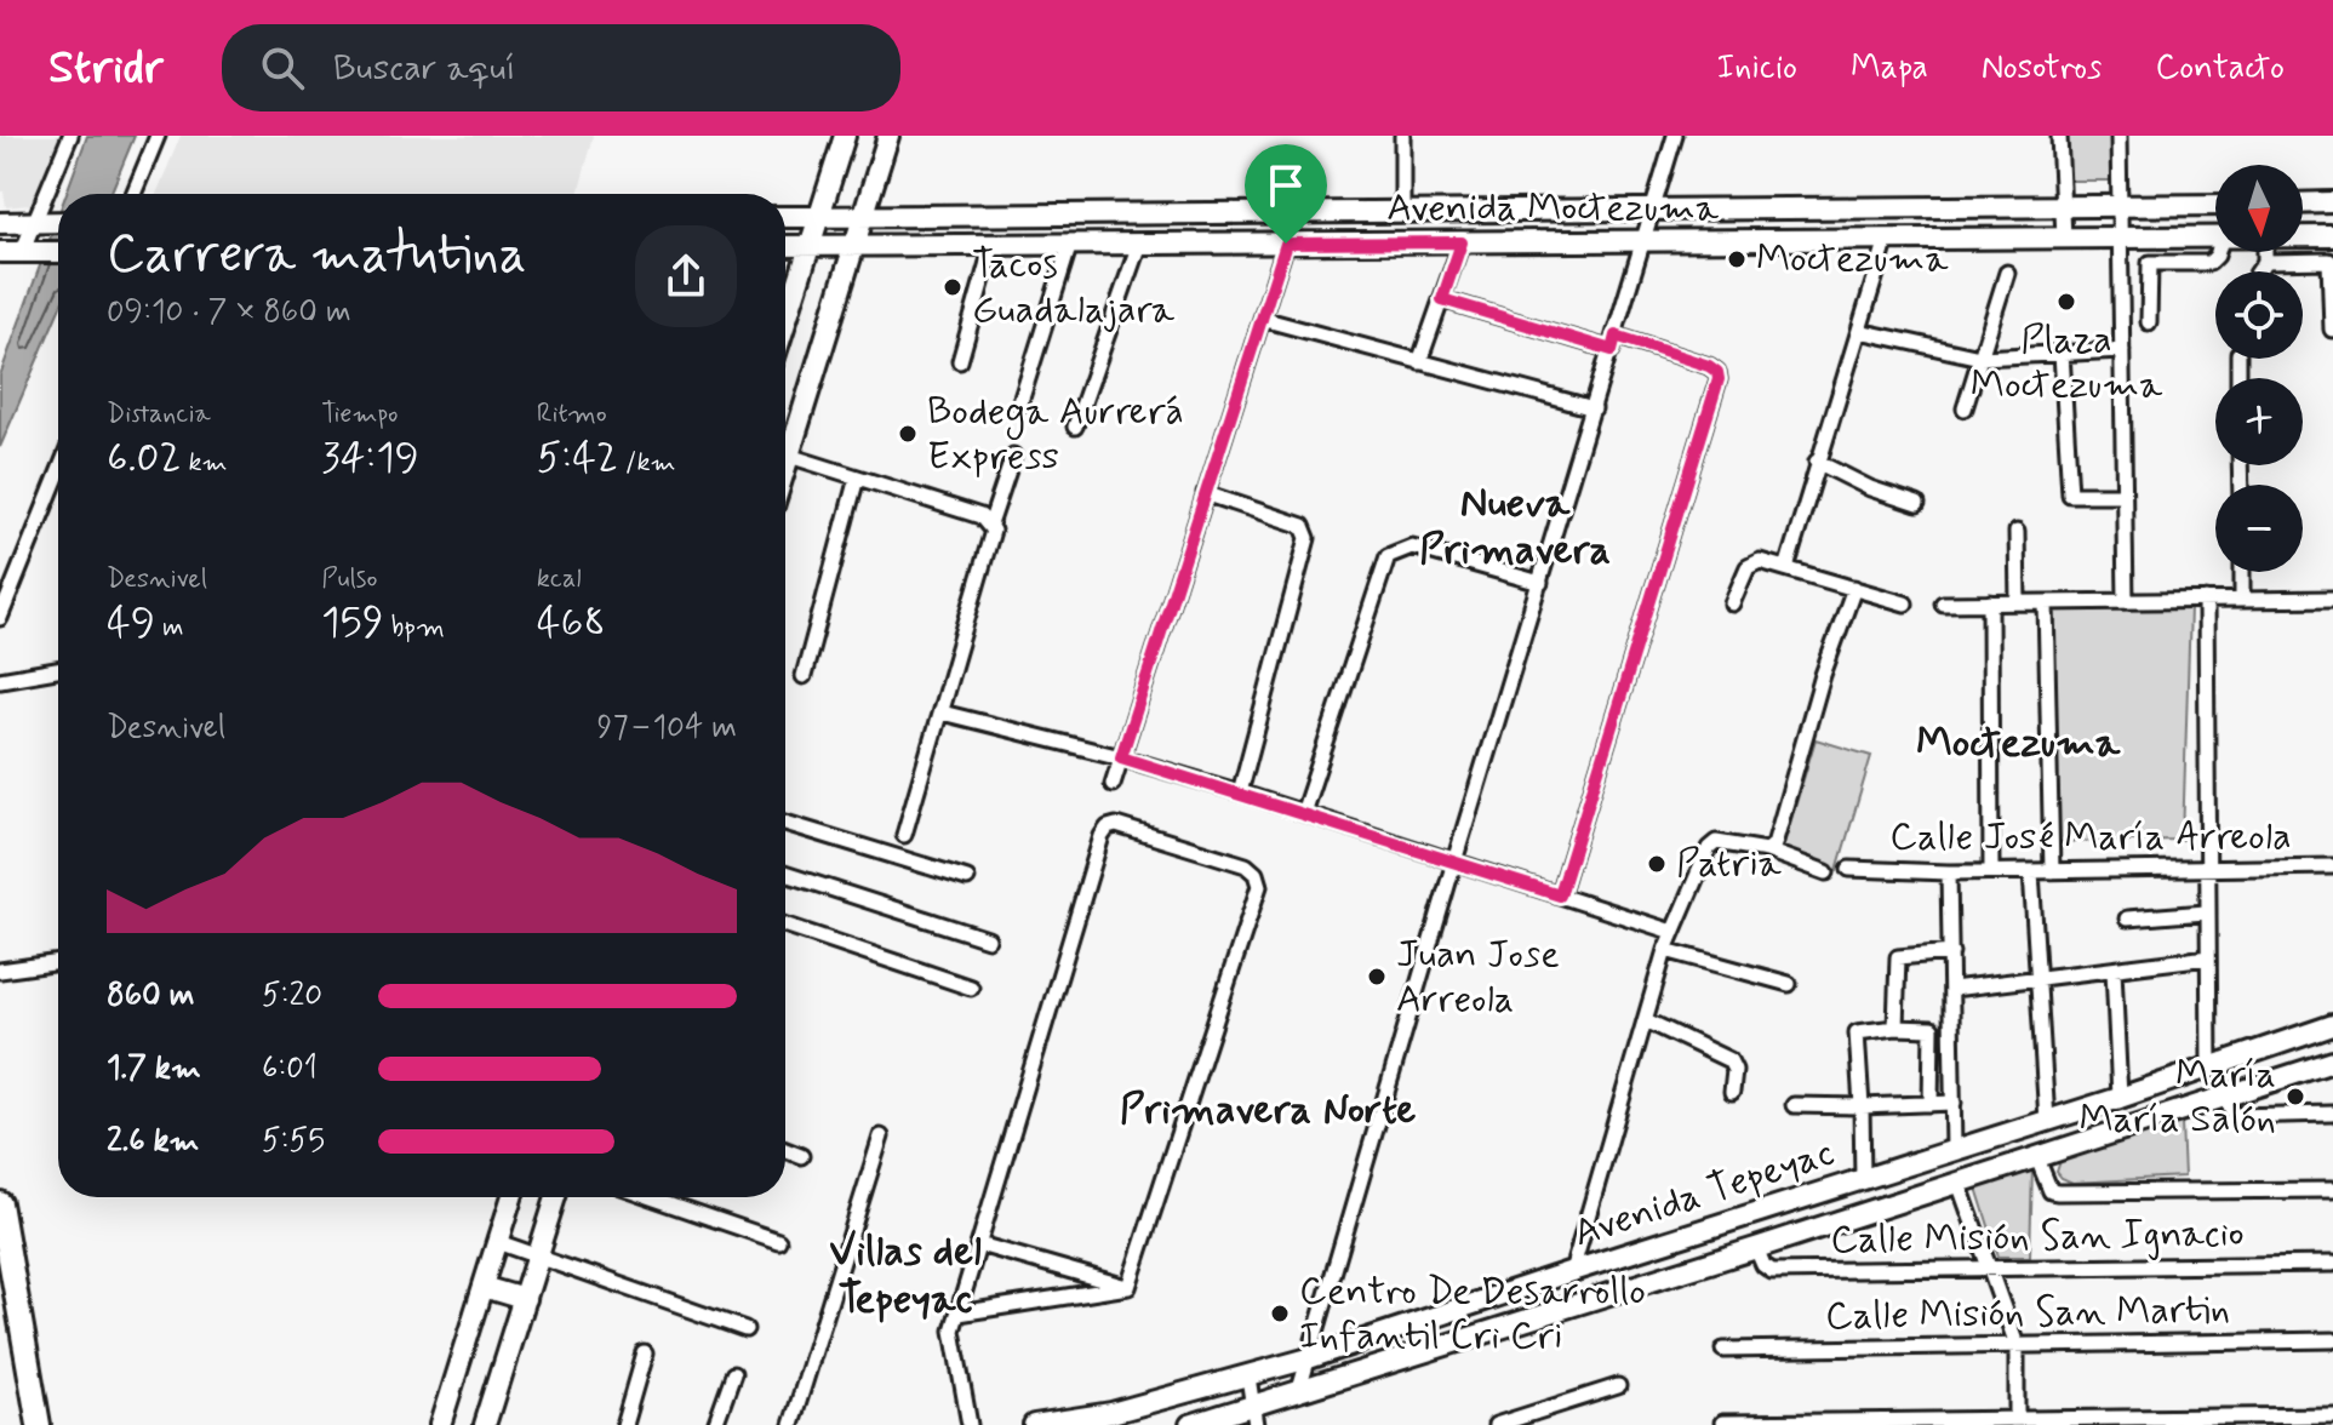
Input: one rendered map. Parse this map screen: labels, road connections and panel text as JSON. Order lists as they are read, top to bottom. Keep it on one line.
{"streets":{"street":["Avenida Moctezuma","Calle José María Arreola","Avenida Tepeyac","Calle Misión San Ignacio","Calle Misión San Martin"]},"crossings":[["Avenida Tepeyac","Calle Misión San Ignacio"]],"districts":["Nueva Primavera","Moctezuma","Primavera Norte","Villas del Tepeyac"],"places":["Moctezuma","Tacos Guadalajara","Plaza Moctezuma","Bodega Aurrerá Express","Patria","Juan Jose Arreola","María María Salón","Centro De Desarrollo Infantil Cri Cri"],"north":"bottom","page":{"header":"Stridr","search":"Buscar aquí","nav":["Inicio","Mapa","Nosotros","Contacto"],"map_buttons":["+","−"],"heading":["Carrera matutina","09:10 · 7 × 860 m"],"stats":[["Distancia","6.02 km"],["Tiempo","34:19"],["Ritmo","5:42 /km"],["Desnivel","49 m"],["Pulso","159 bpm"],["kcal","468"]],"chart":["Desnivel","97–104 m"],"list":[{"name":"860 m","note":"5:20"},{"name":"1.7 km","note":"6:01"},{"name":"2.6 km","note":"5:55"}]}}
